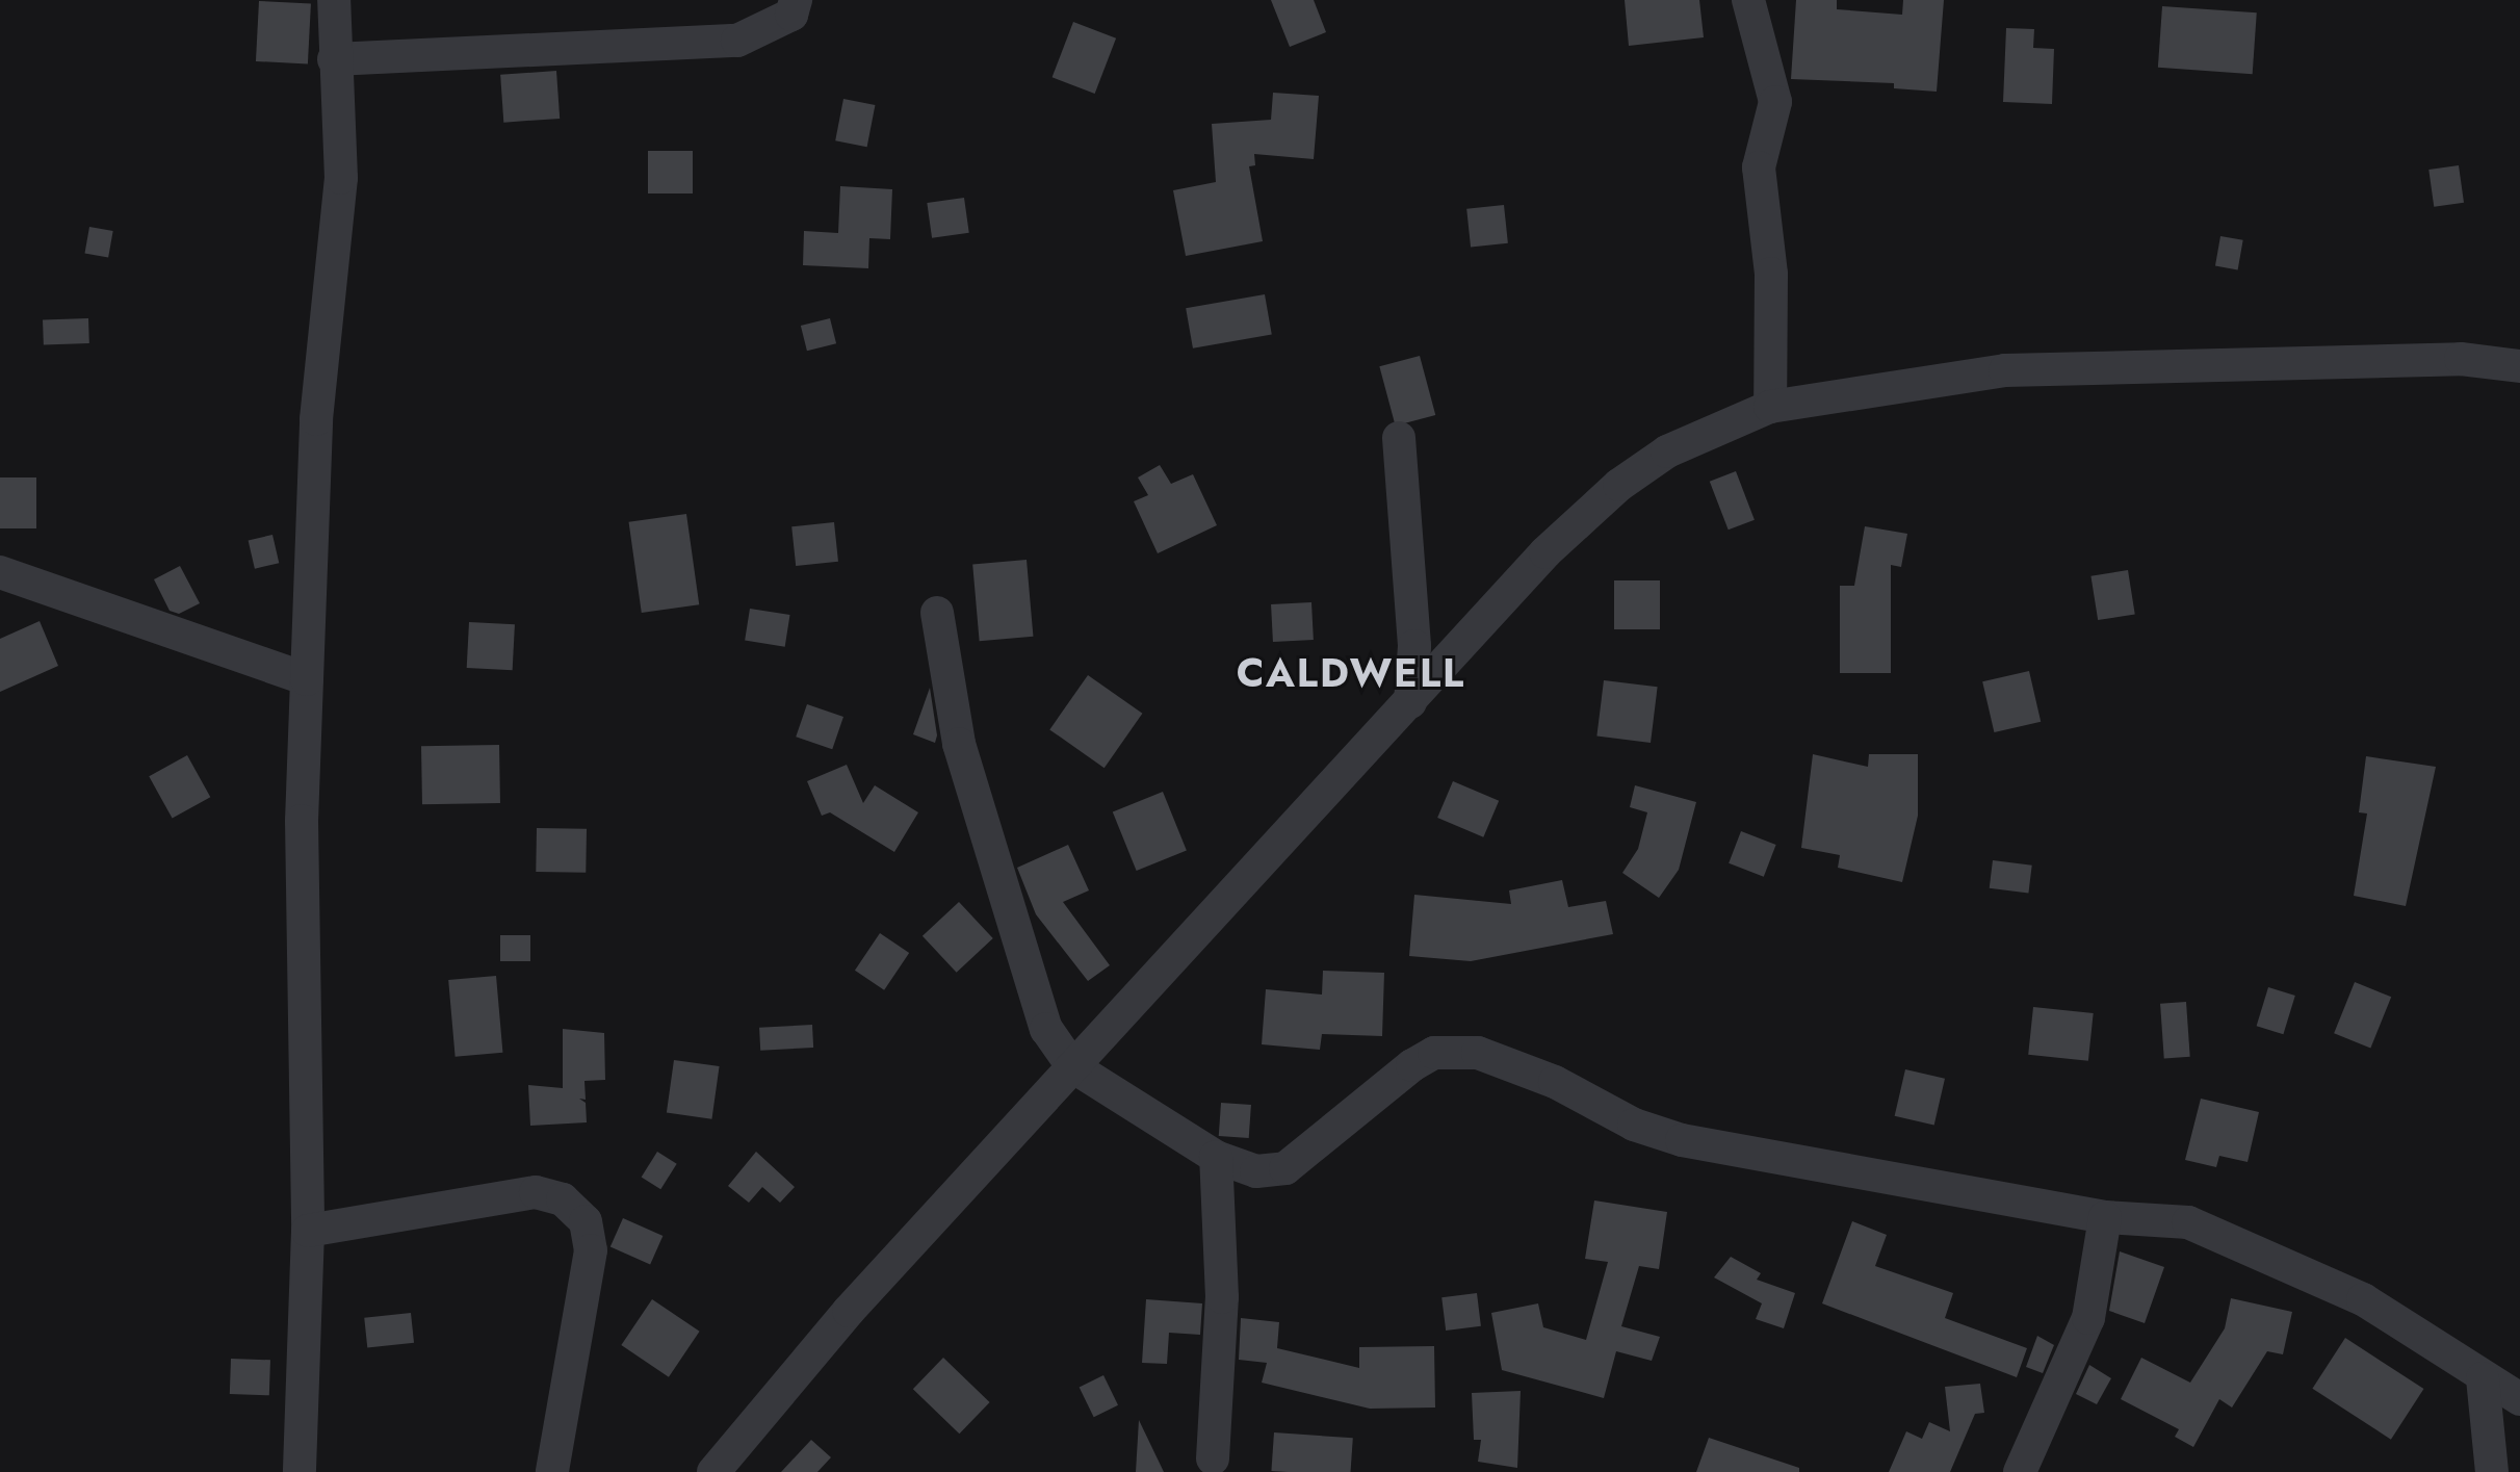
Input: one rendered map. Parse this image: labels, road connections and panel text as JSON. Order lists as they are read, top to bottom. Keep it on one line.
{"districts":["CALDWELL"]}
